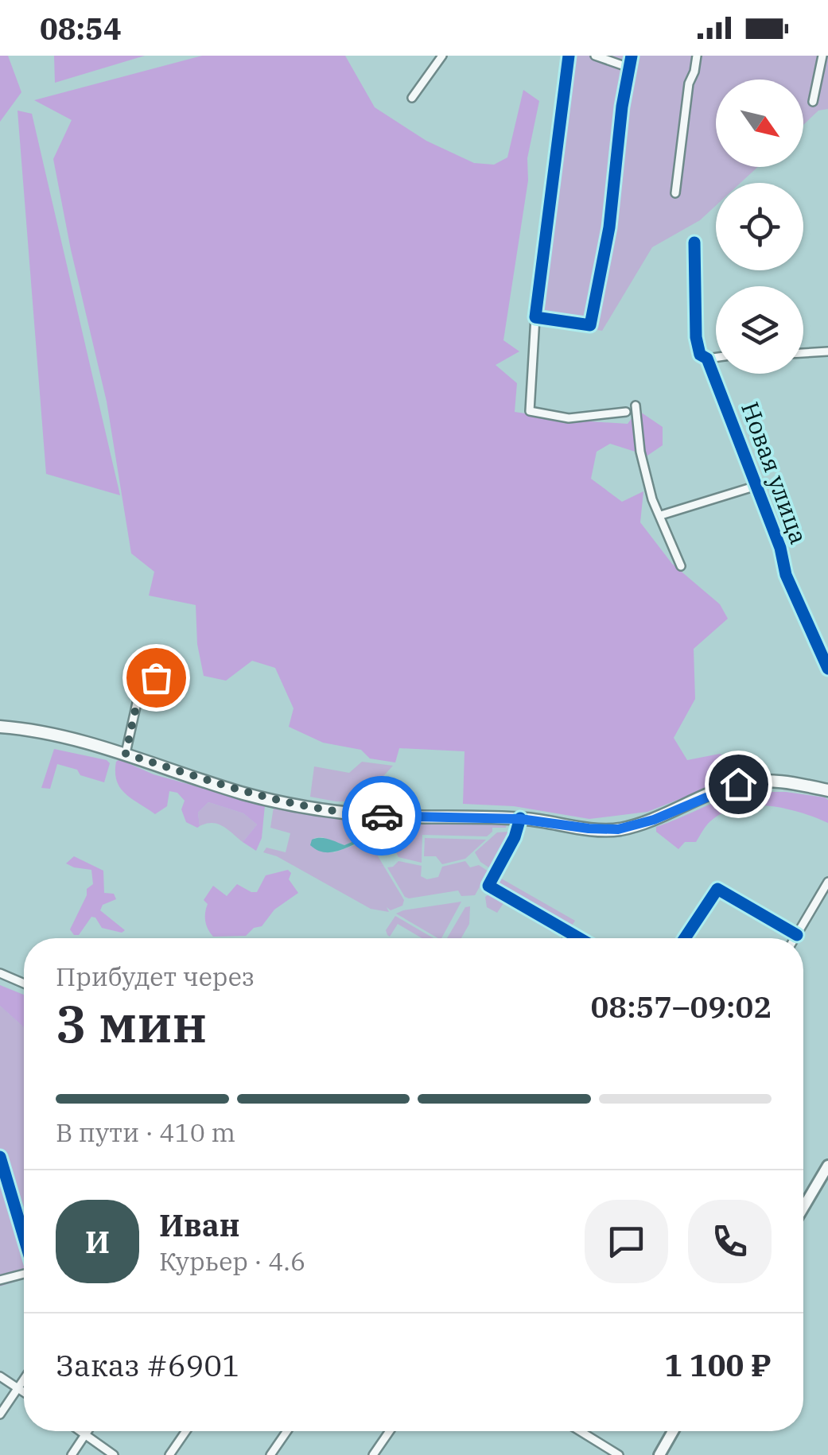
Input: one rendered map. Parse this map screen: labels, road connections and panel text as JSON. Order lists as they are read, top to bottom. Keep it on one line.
{"streets":{"street":["Новая улица"]},"north":"bottom right","page":{"status":"08:54","heading":["3 мин","Прибудет через","08:57–09:02"],"panel":["Иван","Курьер · 4.6","Заказ #6901","1 100 ₽"],"bar":"В пути · 410 m","round":"И"}}
